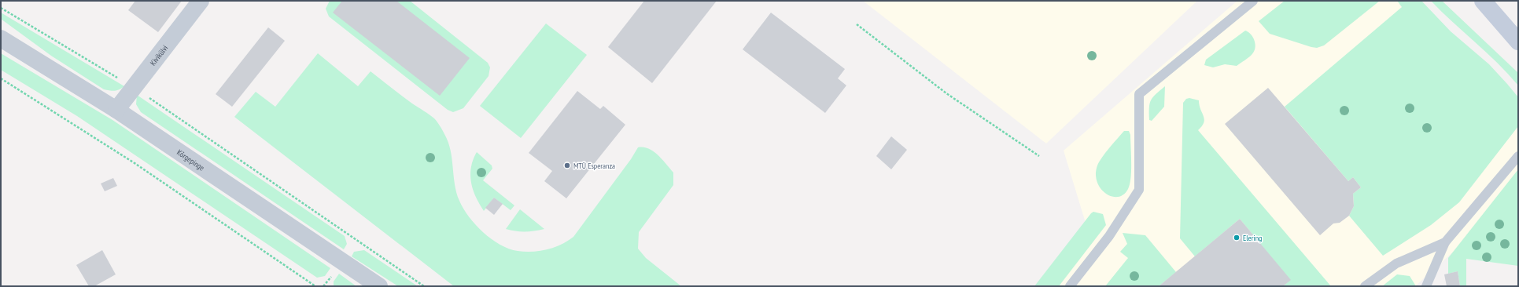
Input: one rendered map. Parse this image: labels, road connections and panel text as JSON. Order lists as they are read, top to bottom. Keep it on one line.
{"streets":{"street":["Kivikülvi","Kõrgepinge"]},"crossings":[["Kivikülvi","Kõrgepinge"]],"places":["MTÜ Esperanza","Elering"]}
